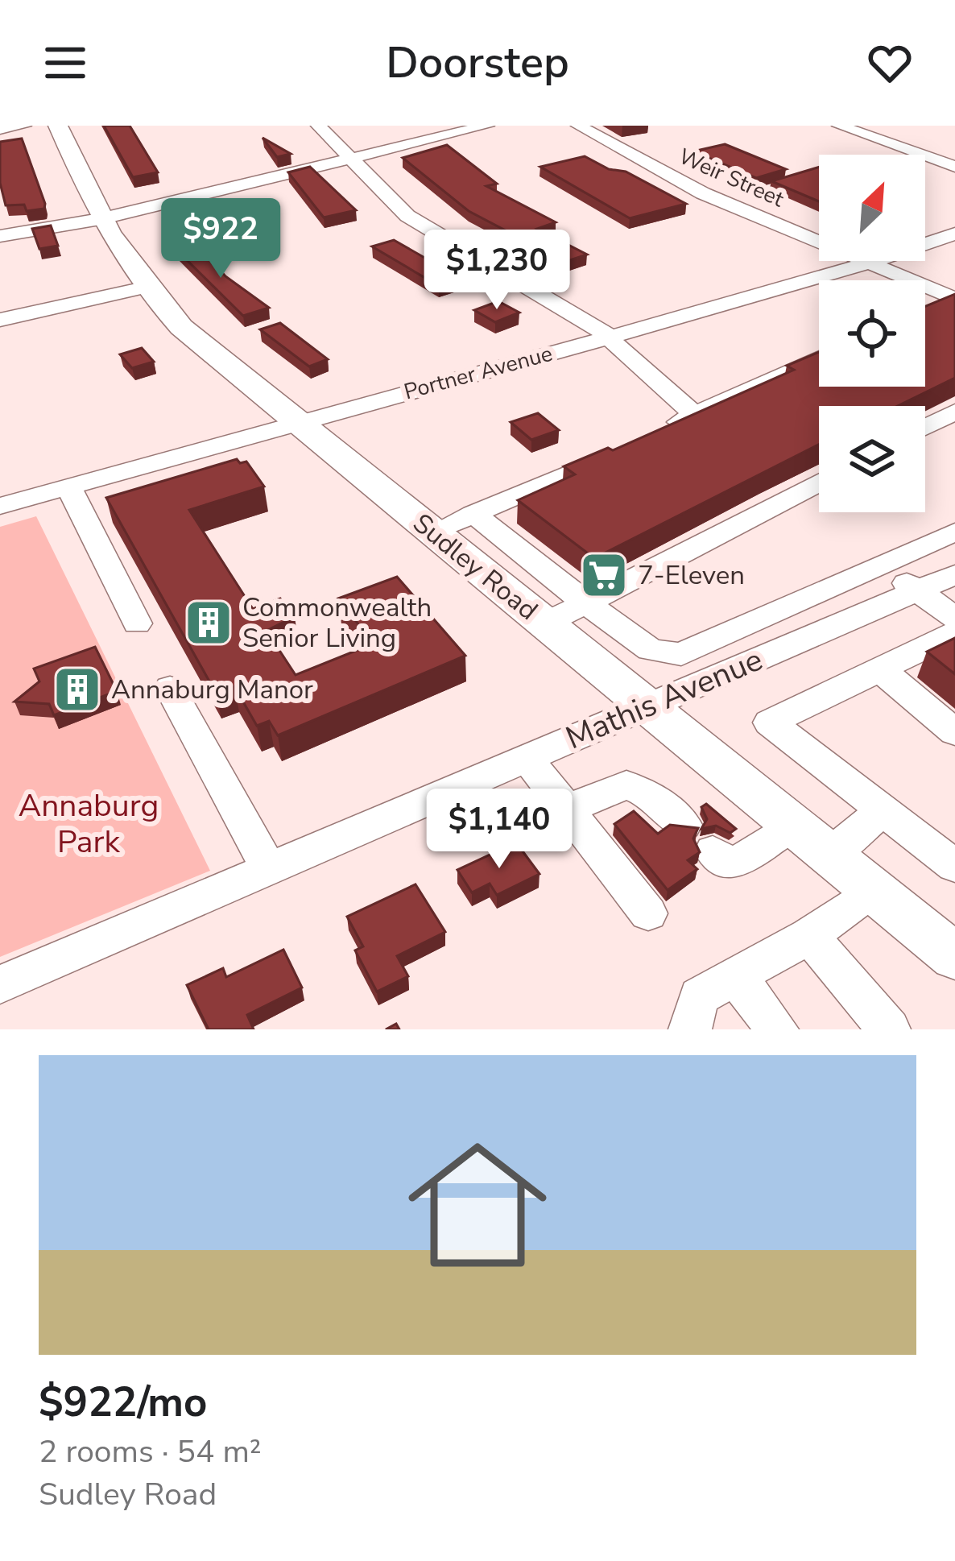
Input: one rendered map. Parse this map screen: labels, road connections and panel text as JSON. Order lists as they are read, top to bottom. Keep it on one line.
{"streets":{"main road":["Sudley Road"],"street":["Weir Street","Portner Avenue","Mathis Avenue"]},"crossings":[["Weir Street","Portner Avenue"],["Portner Avenue","Sudley Road"],["Sudley Road","Mathis Avenue"]],"parks":["Annaburg Park"],"places":{"supermarket":["7-Eleven"],"building":["Commonwealth Senior Living","Annaburg Manor"]},"north":"top right","page":{"header":"Doorstep","price":["$922","$1,230","$1,140"],"list":[{"name":"$922/mo","note":"2 rooms · 54 m² · Sudley Road"}]}}
